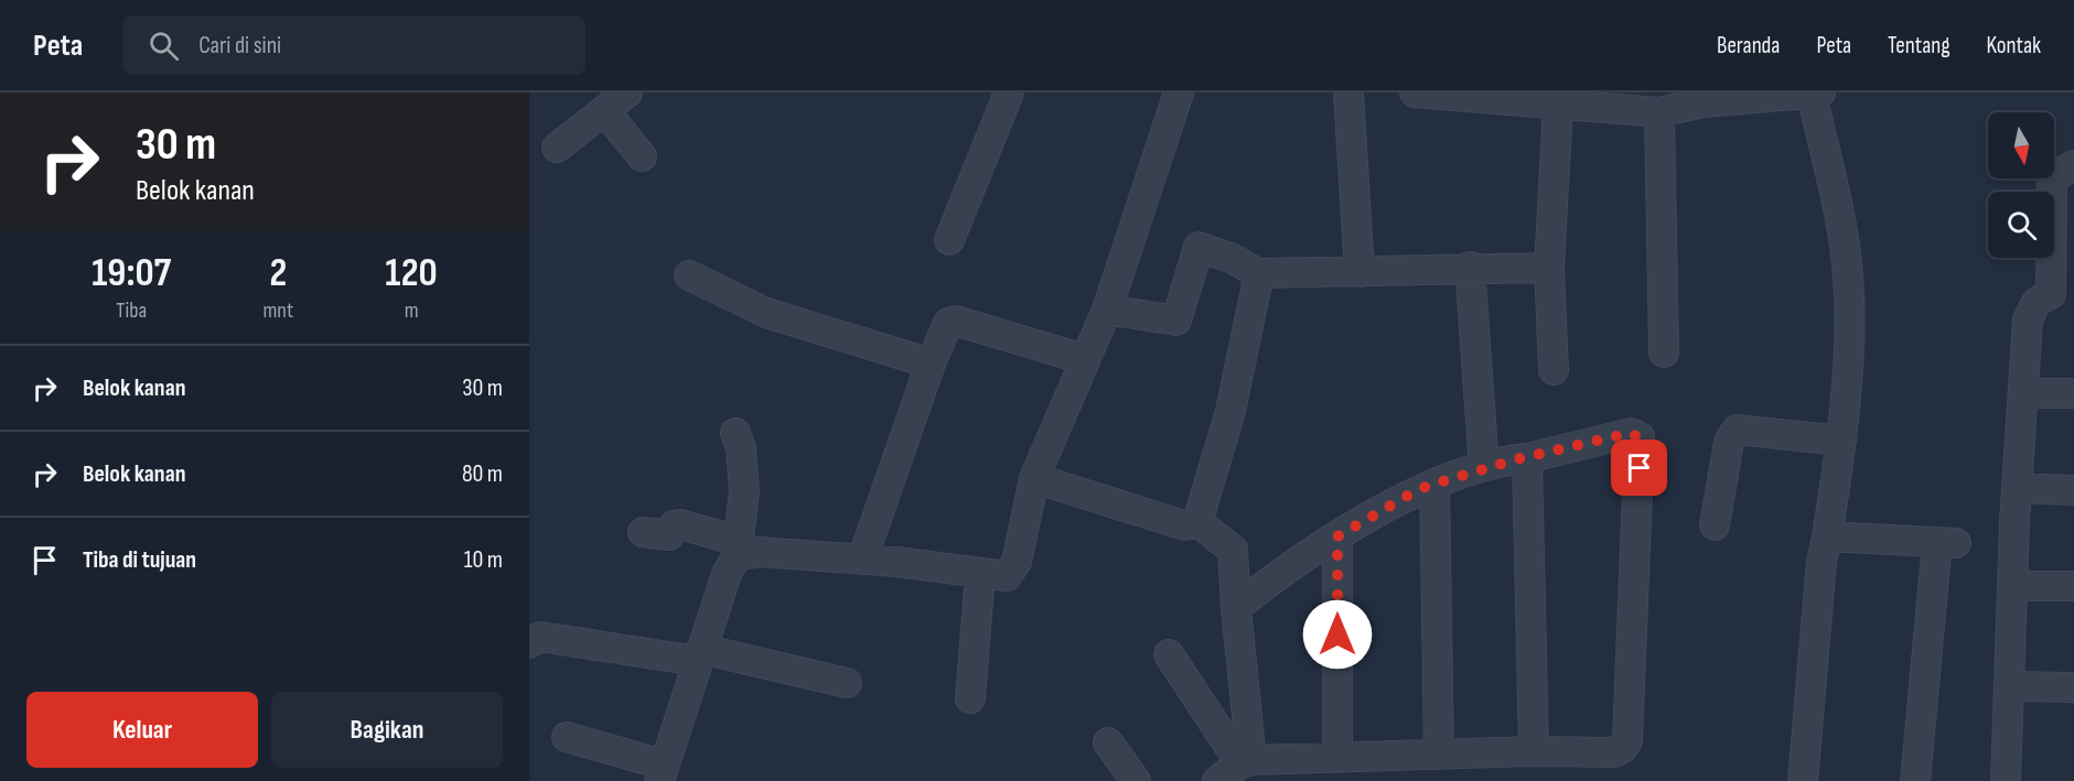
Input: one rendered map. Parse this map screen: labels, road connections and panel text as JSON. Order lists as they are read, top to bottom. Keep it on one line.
{"north":"bottom","page":{"header":"Peta","search":"Cari di sini","nav":["Beranda","Peta","Tentang","Kontak"],"turn":["30 m","Belok kanan"],"eta":["19:07","Tiba","2","mnt","120","m"],"list":[{"name":"Belok kanan","value":"30 m"},{"name":"Belok kanan","value":"80 m"},{"name":"Tiba di tujuan","value":"10 m"}],"buttons":["Keluar","Bagikan"]}}
